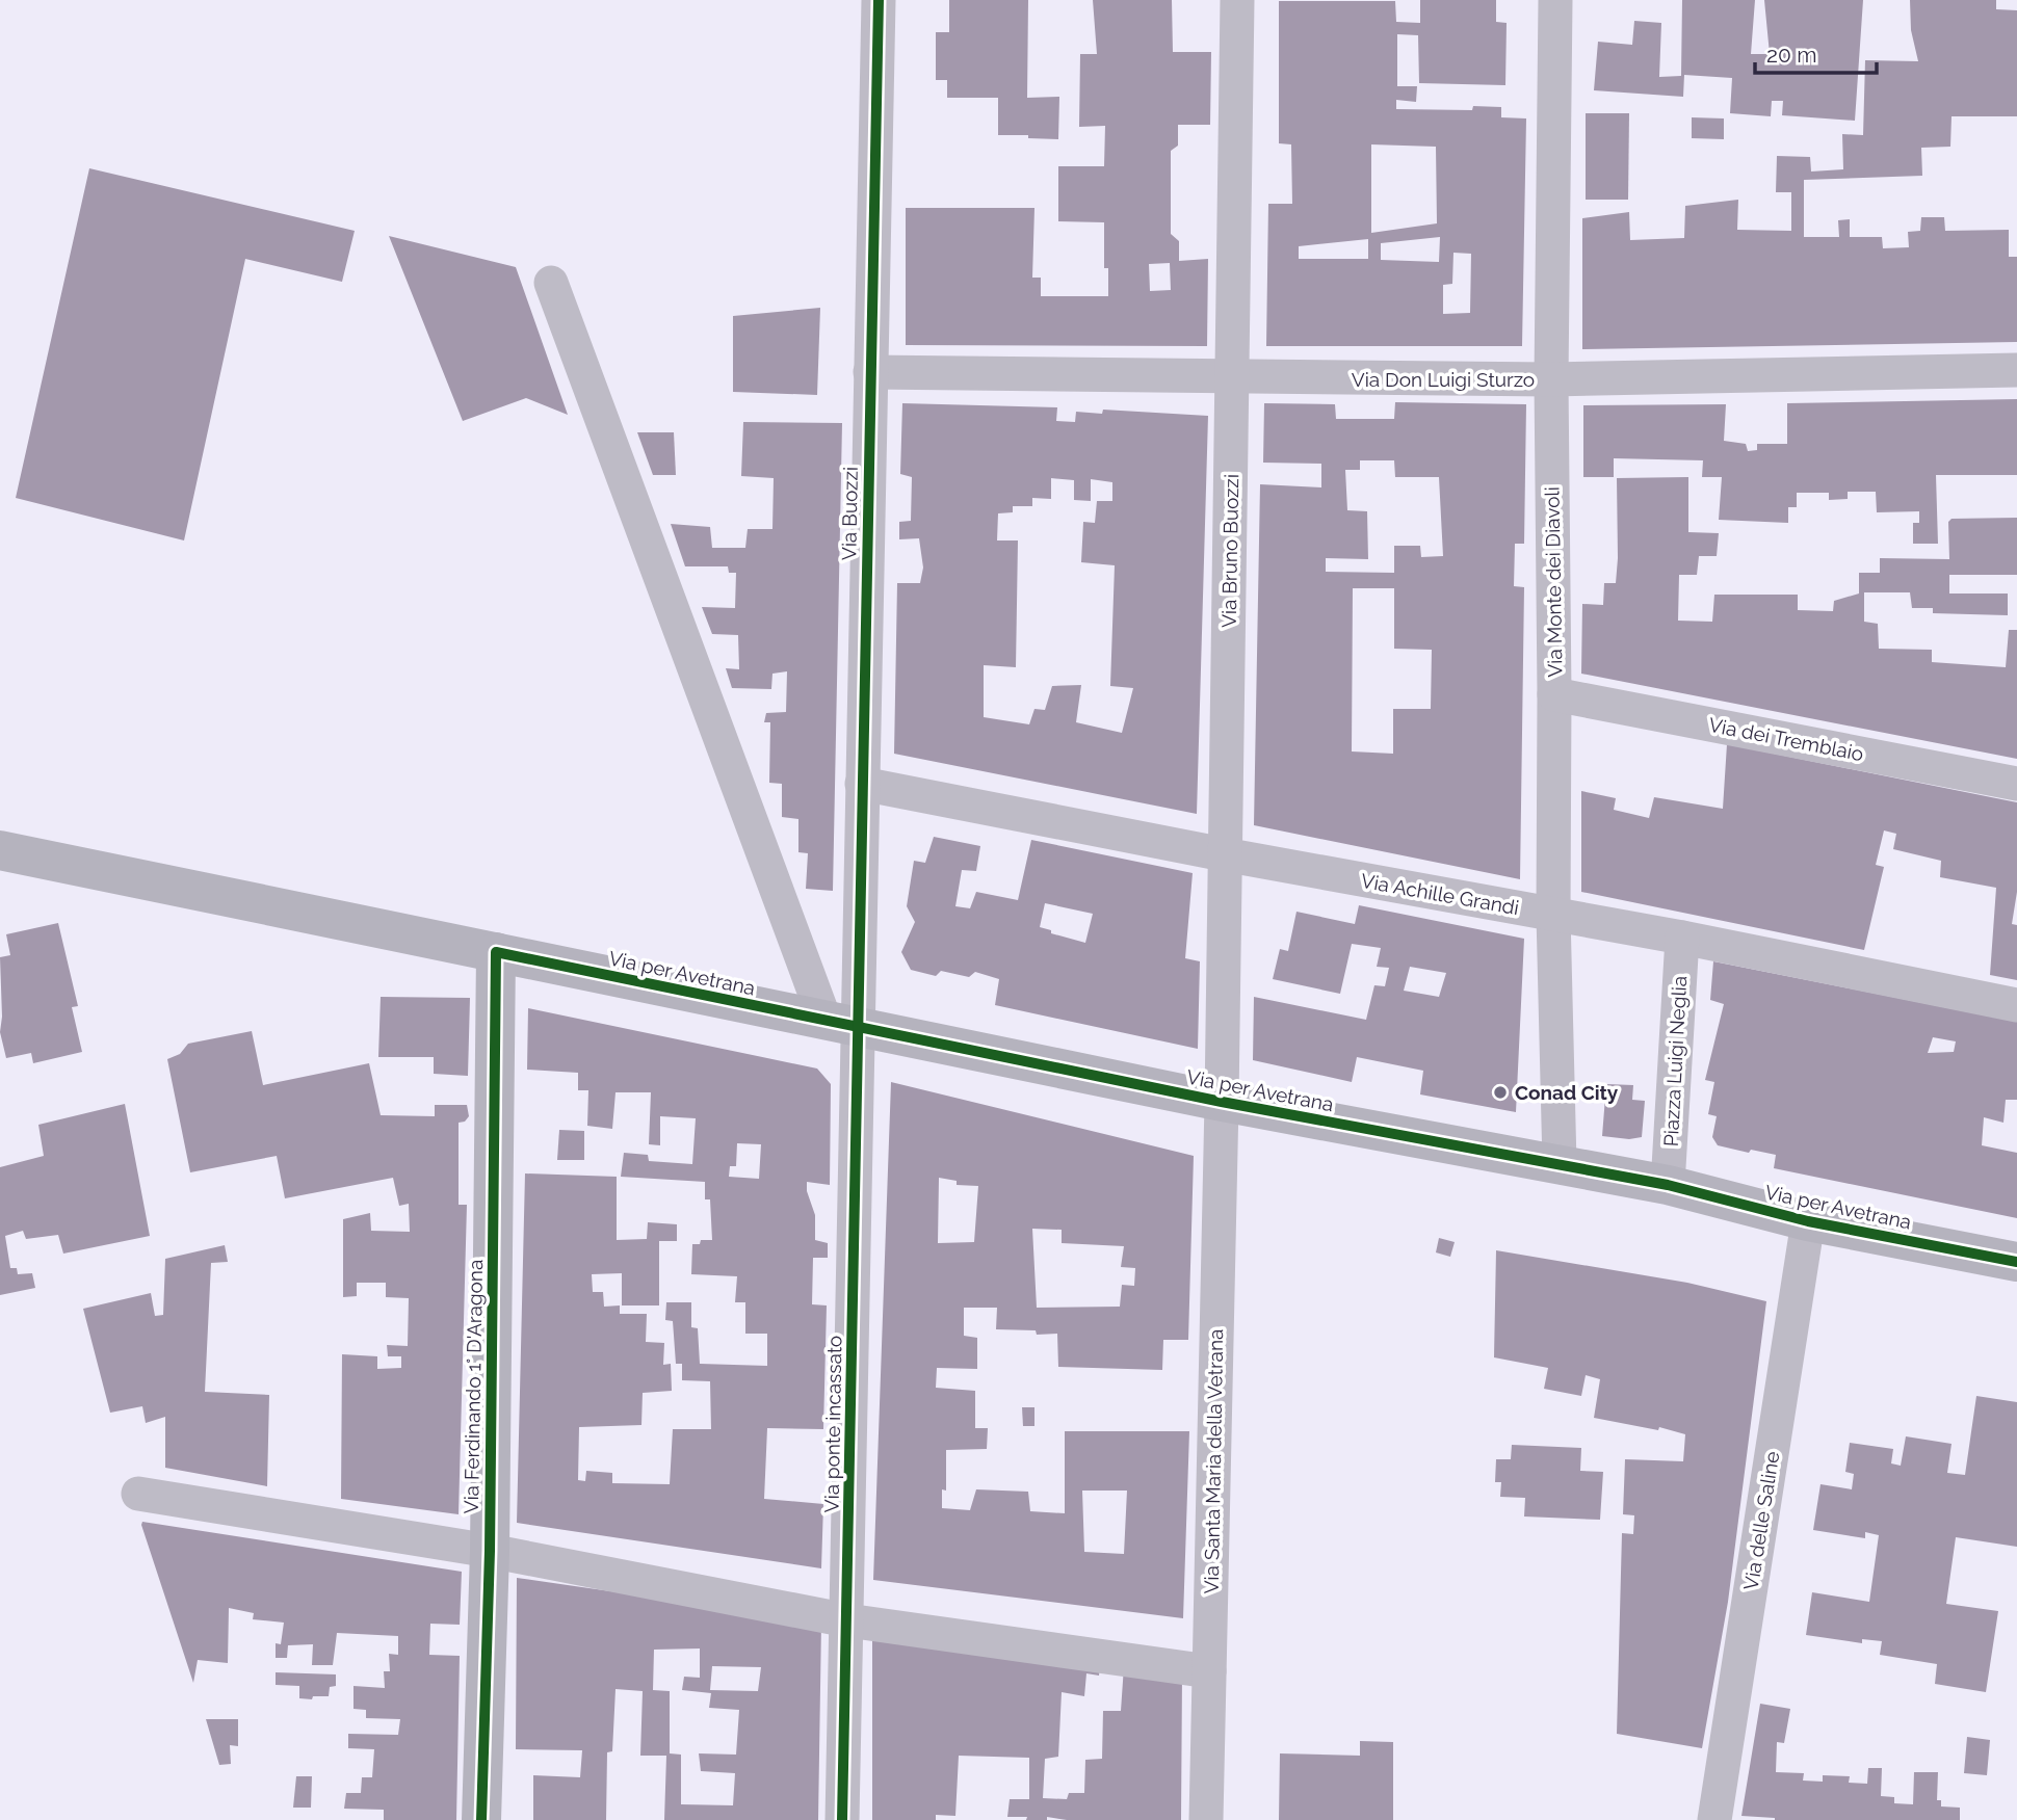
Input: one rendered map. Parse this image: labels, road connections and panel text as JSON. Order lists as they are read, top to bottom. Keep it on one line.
{"streets":{"street":["Via Don Luigi Sturzo","Via Buozzi","Via Bruno Buozzi","Via Monte dei Diavoli","Via dei Tremblaio","Via Achille Grandi","Via per Avetrana","Piazza Luigi Neglia","Via Ferdinando 1° D'Aragona","Via ponte incassato","Via Santa Maria della Vetrana","Via delle Saline"]},"crossings":[["Via Don Luigi Sturzo","Via Buozzi"],["Via Don Luigi Sturzo","Via Bruno Buozzi"],["Via Don Luigi Sturzo","Via Monte dei Diavoli"],["Via Buozzi","Via Achille Grandi"],["Via Buozzi","Via per Avetrana"],["Via Buozzi","Via ponte incassato"],["Via Bruno Buozzi","Via Achille Grandi"],["Via Bruno Buozzi","Via per Avetrana"],["Via Bruno Buozzi","Via Santa Maria della Vetrana"],["Via Monte dei Diavoli","Via dei Tremblaio"],["Via Monte dei Diavoli","Via Achille Grandi"],["Via Monte dei Diavoli","Via per Avetrana"],["Via Achille Grandi","Piazza Luigi Neglia"],["Via per Avetrana","Piazza Luigi Neglia"],["Via per Avetrana","Via Ferdinando 1° D'Aragona"],["Via per Avetrana","Via ponte incassato"],["Via per Avetrana","Via Santa Maria della Vetrana"],["Via per Avetrana","Via delle Saline"]],"places":["Conad City"],"scale_bar":"20 m"}
